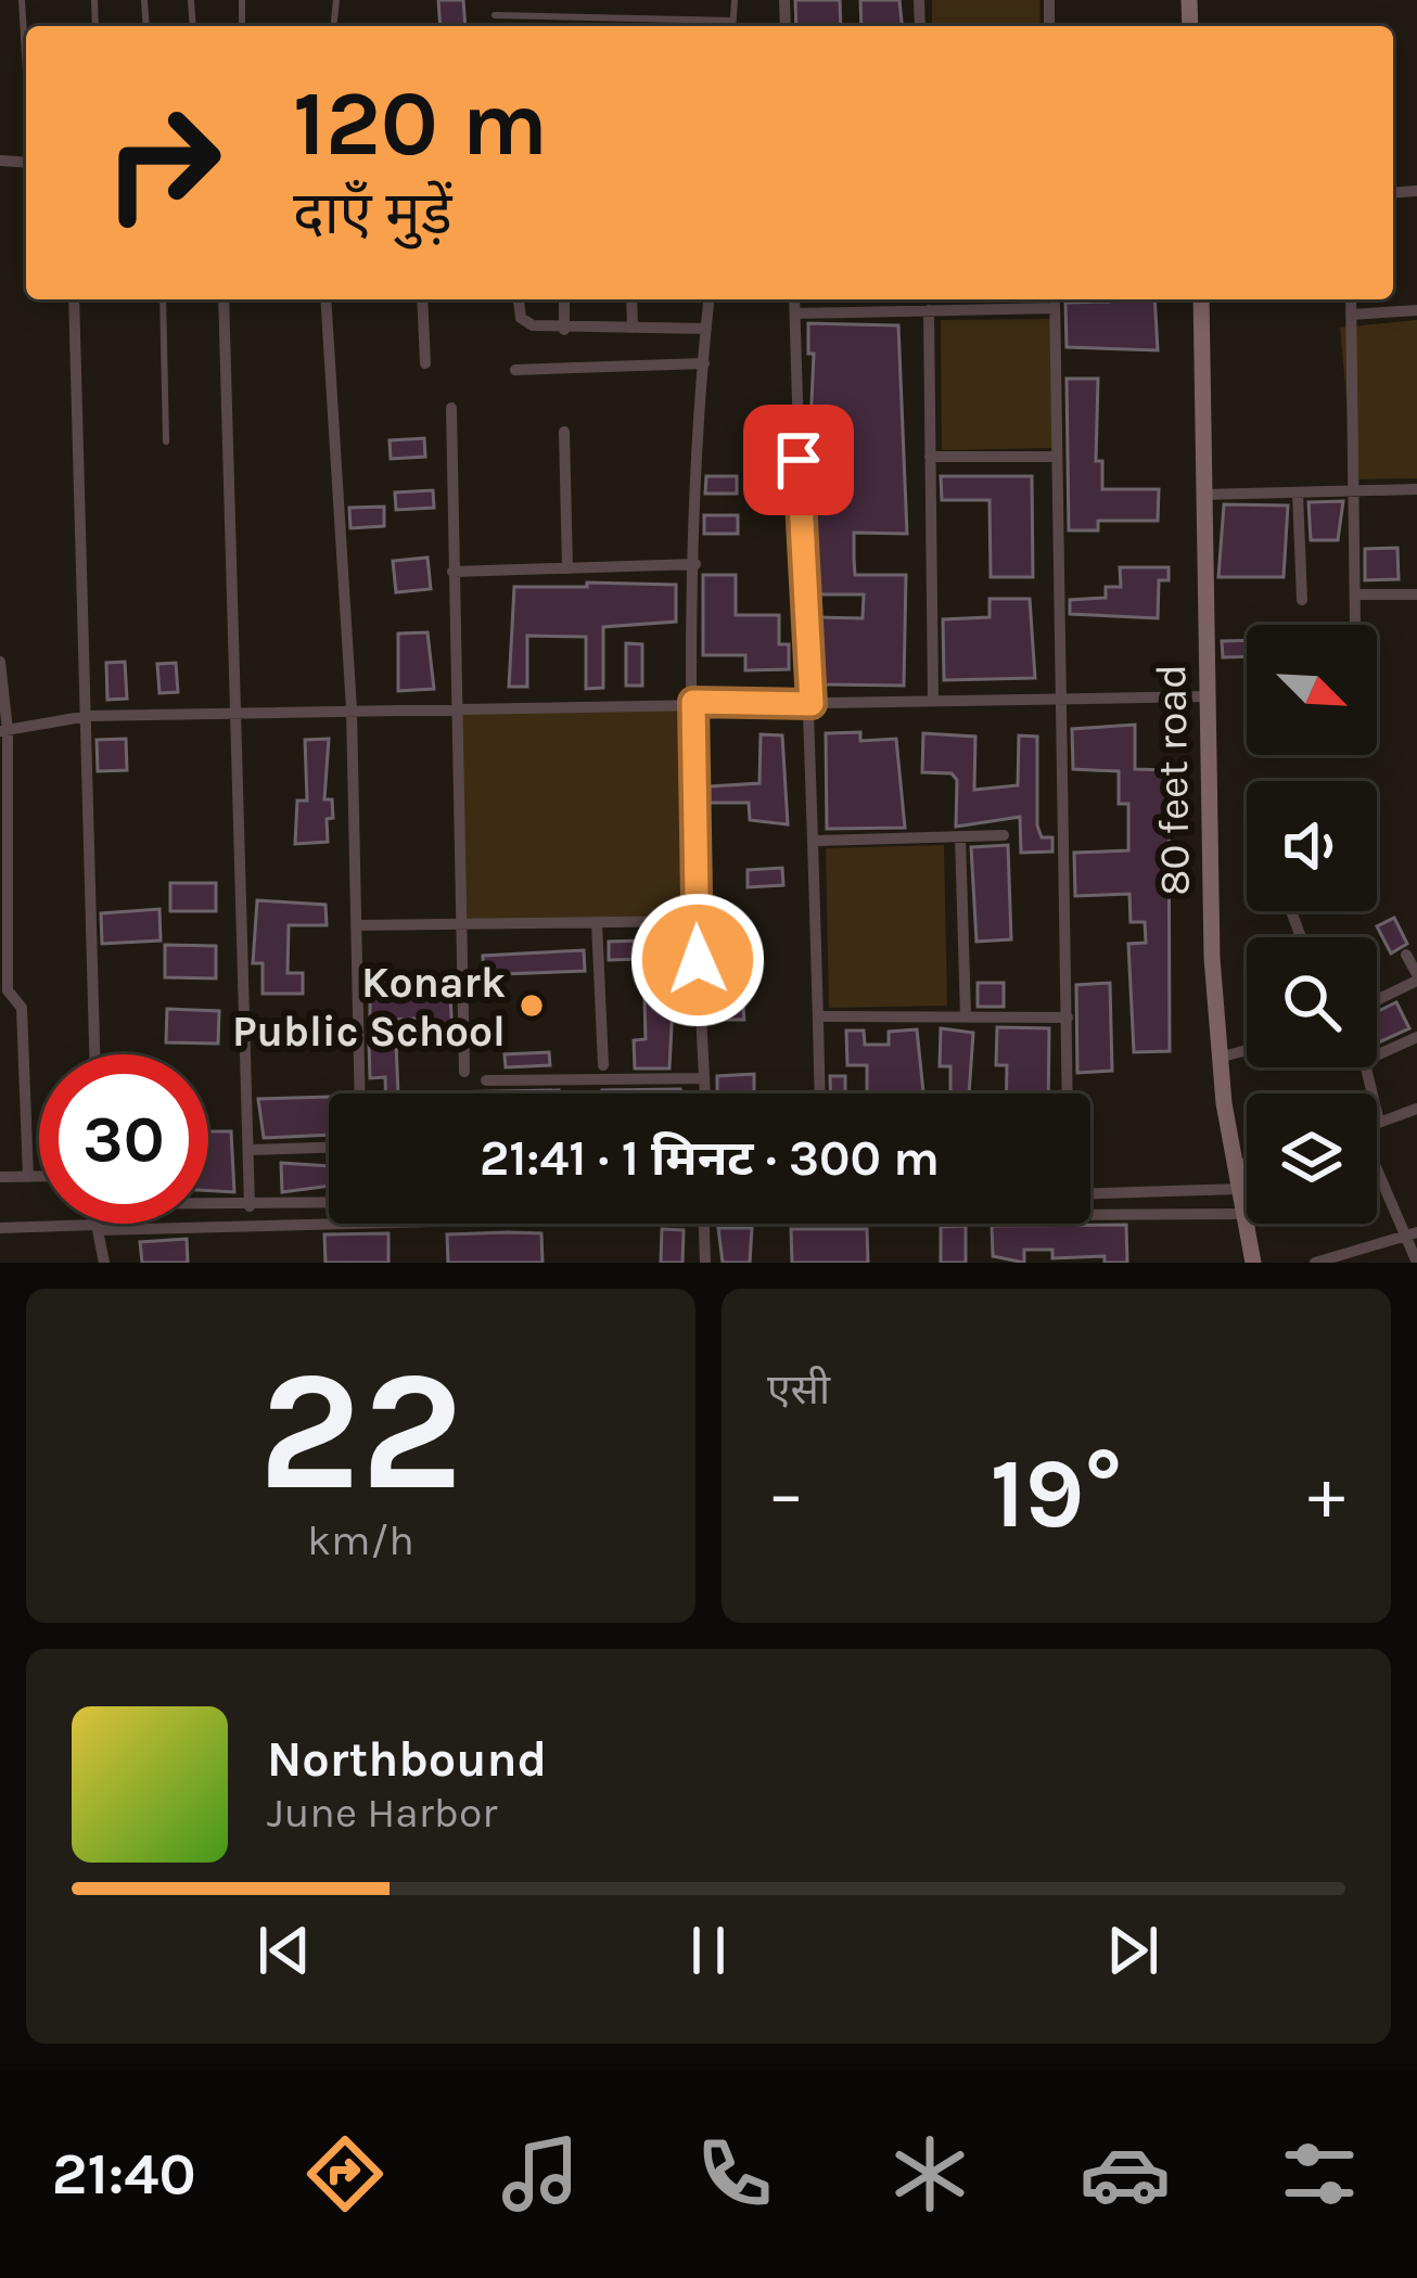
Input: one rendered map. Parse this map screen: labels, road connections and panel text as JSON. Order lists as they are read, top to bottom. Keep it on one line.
{"streets":{"street":["80 feet road"]},"places":["Konark Public School"],"north":"bottom right","page":{"turn":["120 m","दाएँ मुड़ें"],"limit":"30","trip":"21:41 · 1 मिनट · 300 m","tile":[["22","km/h"],"एसी"],"heat":["−","19°","+"],"song":["Northbound","June Harbor"],"tabs":"21:40"}}
